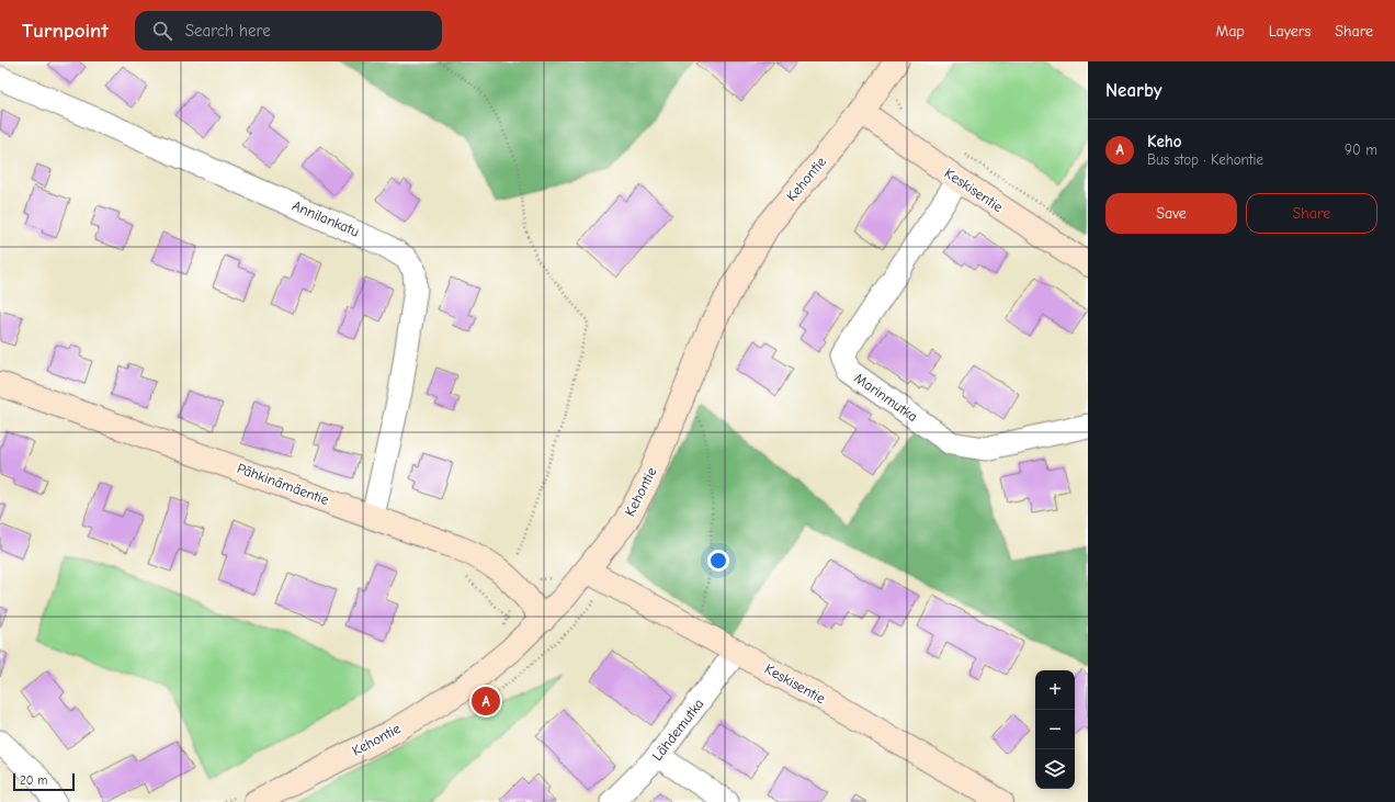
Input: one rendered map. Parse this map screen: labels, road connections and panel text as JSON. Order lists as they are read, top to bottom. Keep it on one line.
{"streets":{"street":["Kehontie","Keskisentie","Annilankatu","Marinmutka","Pähkinämäentie","Lähdemutka"]},"crossings":[["Kehontie","Keskisentie"],["Kehontie","Pähkinämäentie"],["Keskisentie","Marinmutka"],["Keskisentie","Lähdemutka"],["Annilankatu","Pähkinämäentie"]],"scale_bar":"20 m","page":{"header":"Turnpoint","search":"Search here","nav":["Map","Layers","Share"],"heading":"Nearby","list":[{"mark":"A","name":"Keho","note":"Bus stop · Kehontie","value":"90 m"}],"buttons":["Save","Share"],"map_buttons":["+","−"],"pins":"A","scale":"20 m"}}
